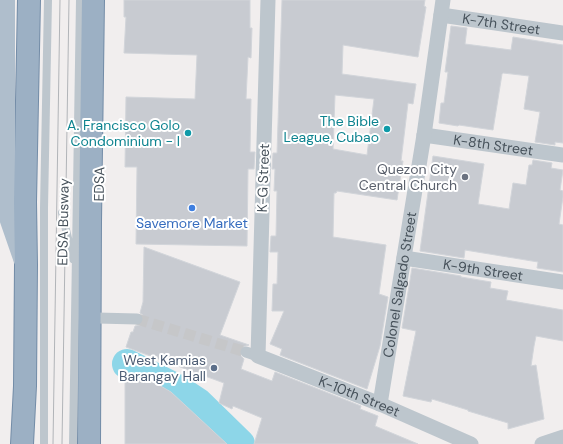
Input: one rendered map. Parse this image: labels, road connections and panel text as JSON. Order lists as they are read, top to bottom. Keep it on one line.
{"streets":{"highway":["EDSA"],"street":["K-7th Street","K-8th Street","K-G Street","K-9th Street","Colonel Salgado Street","K-10th Street"],"lane":["EDSA Busway"]},"crossings":[["K-7th Street","Colonel Salgado Street"],["K-8th Street","Colonel Salgado Street"],["K-G Street","K-10th Street"],["EDSA","EDSA Busway"],["K-9th Street","Colonel Salgado Street"],["Colonel Salgado Street","K-10th Street"]],"places":["The Bible League, Cubao","A. Francisco Golo Condominium - I","Quezon City Central Church","Savemore Market","West Kamias Barangay Hall"]}
